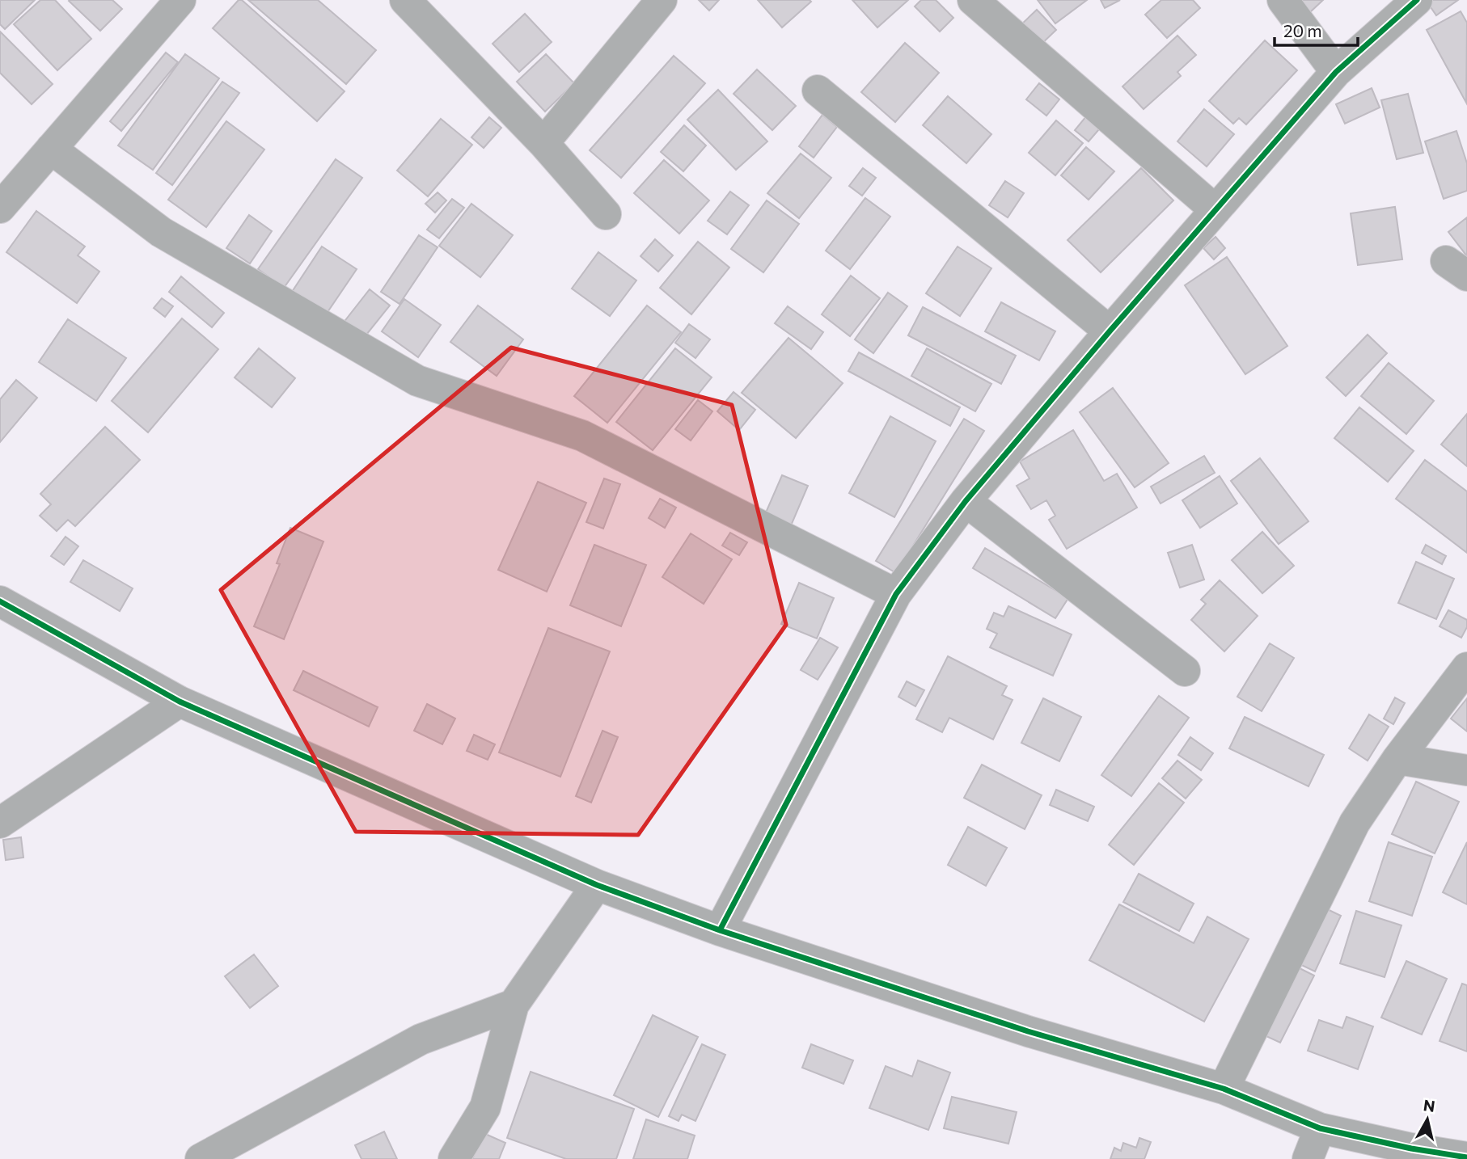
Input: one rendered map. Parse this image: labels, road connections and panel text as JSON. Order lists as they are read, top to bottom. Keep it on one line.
{"scale_bar":"20 m","north":"top"}
